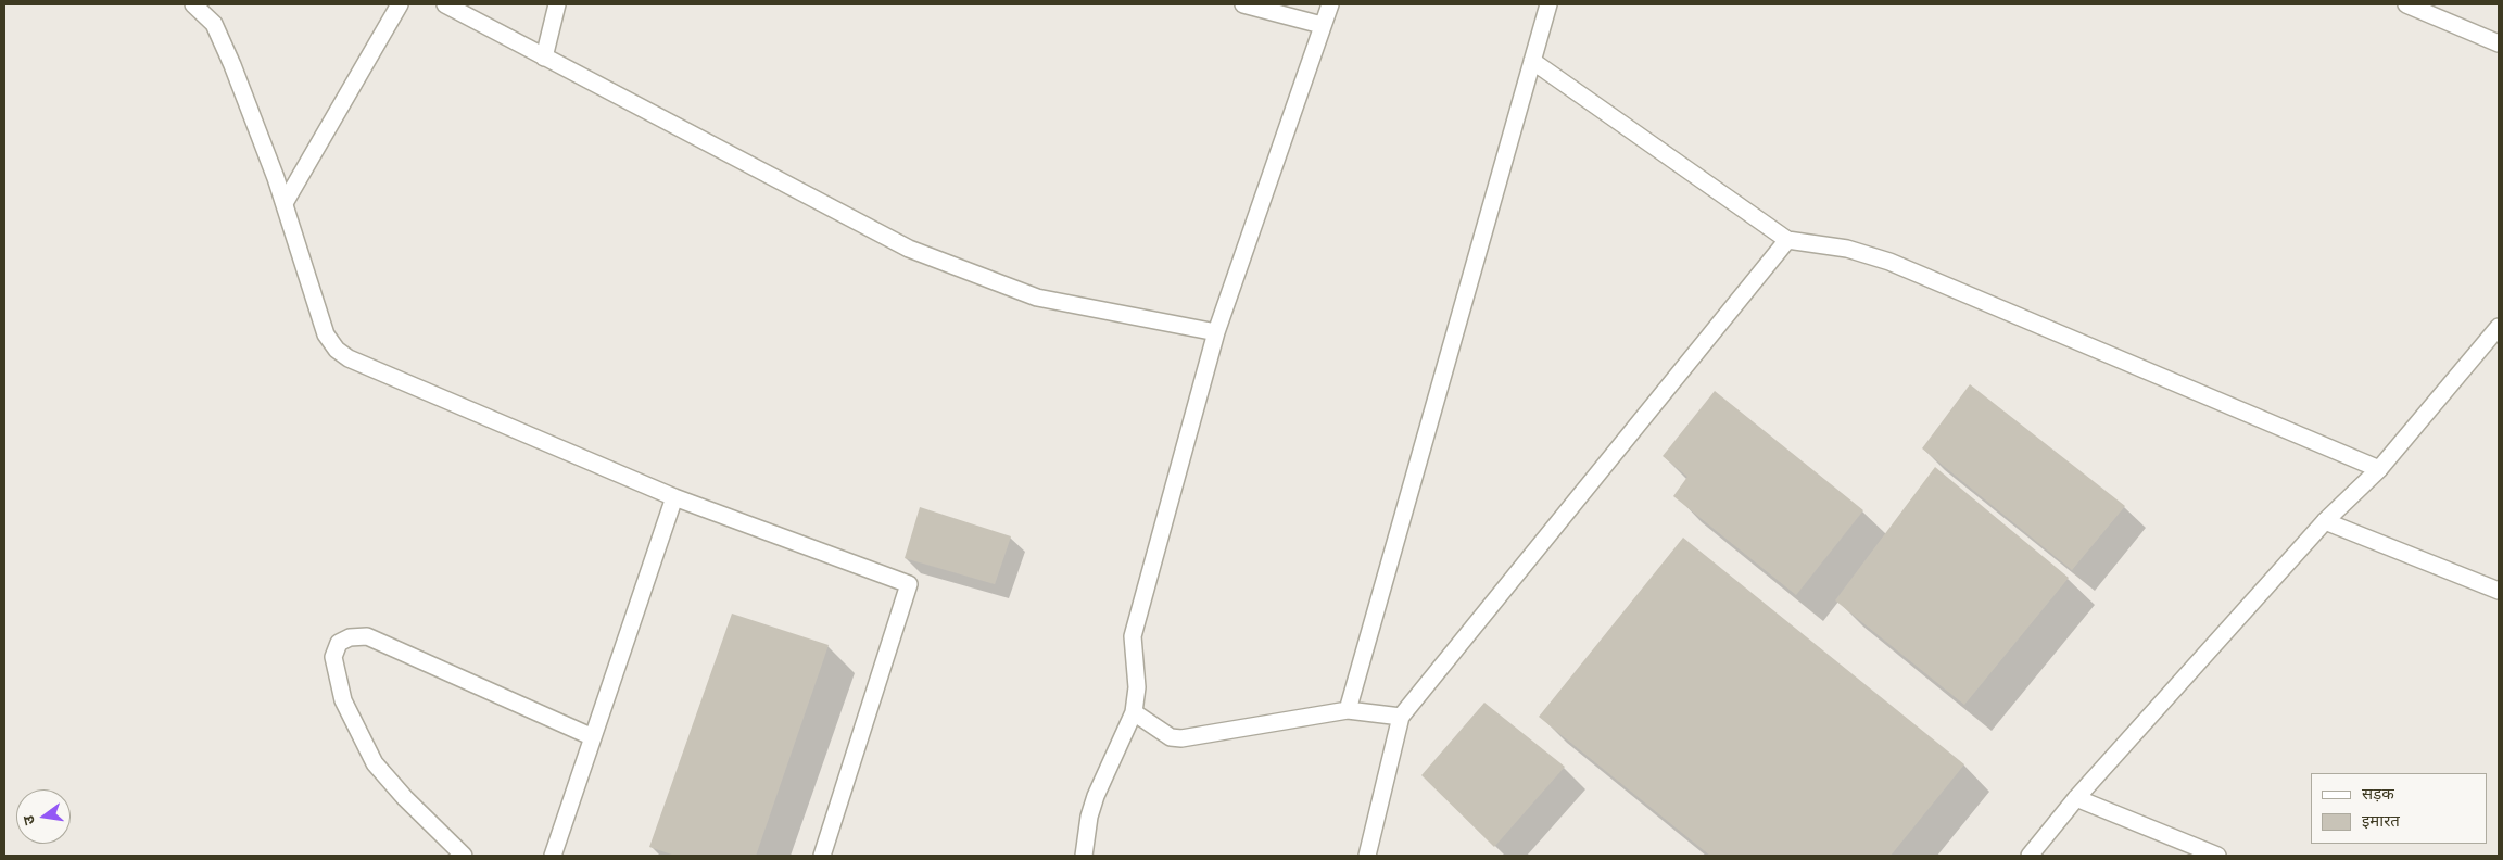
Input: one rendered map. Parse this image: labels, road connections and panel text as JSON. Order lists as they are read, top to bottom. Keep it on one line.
{"legend":["सड़क","इमारत"],"north":"left"}
